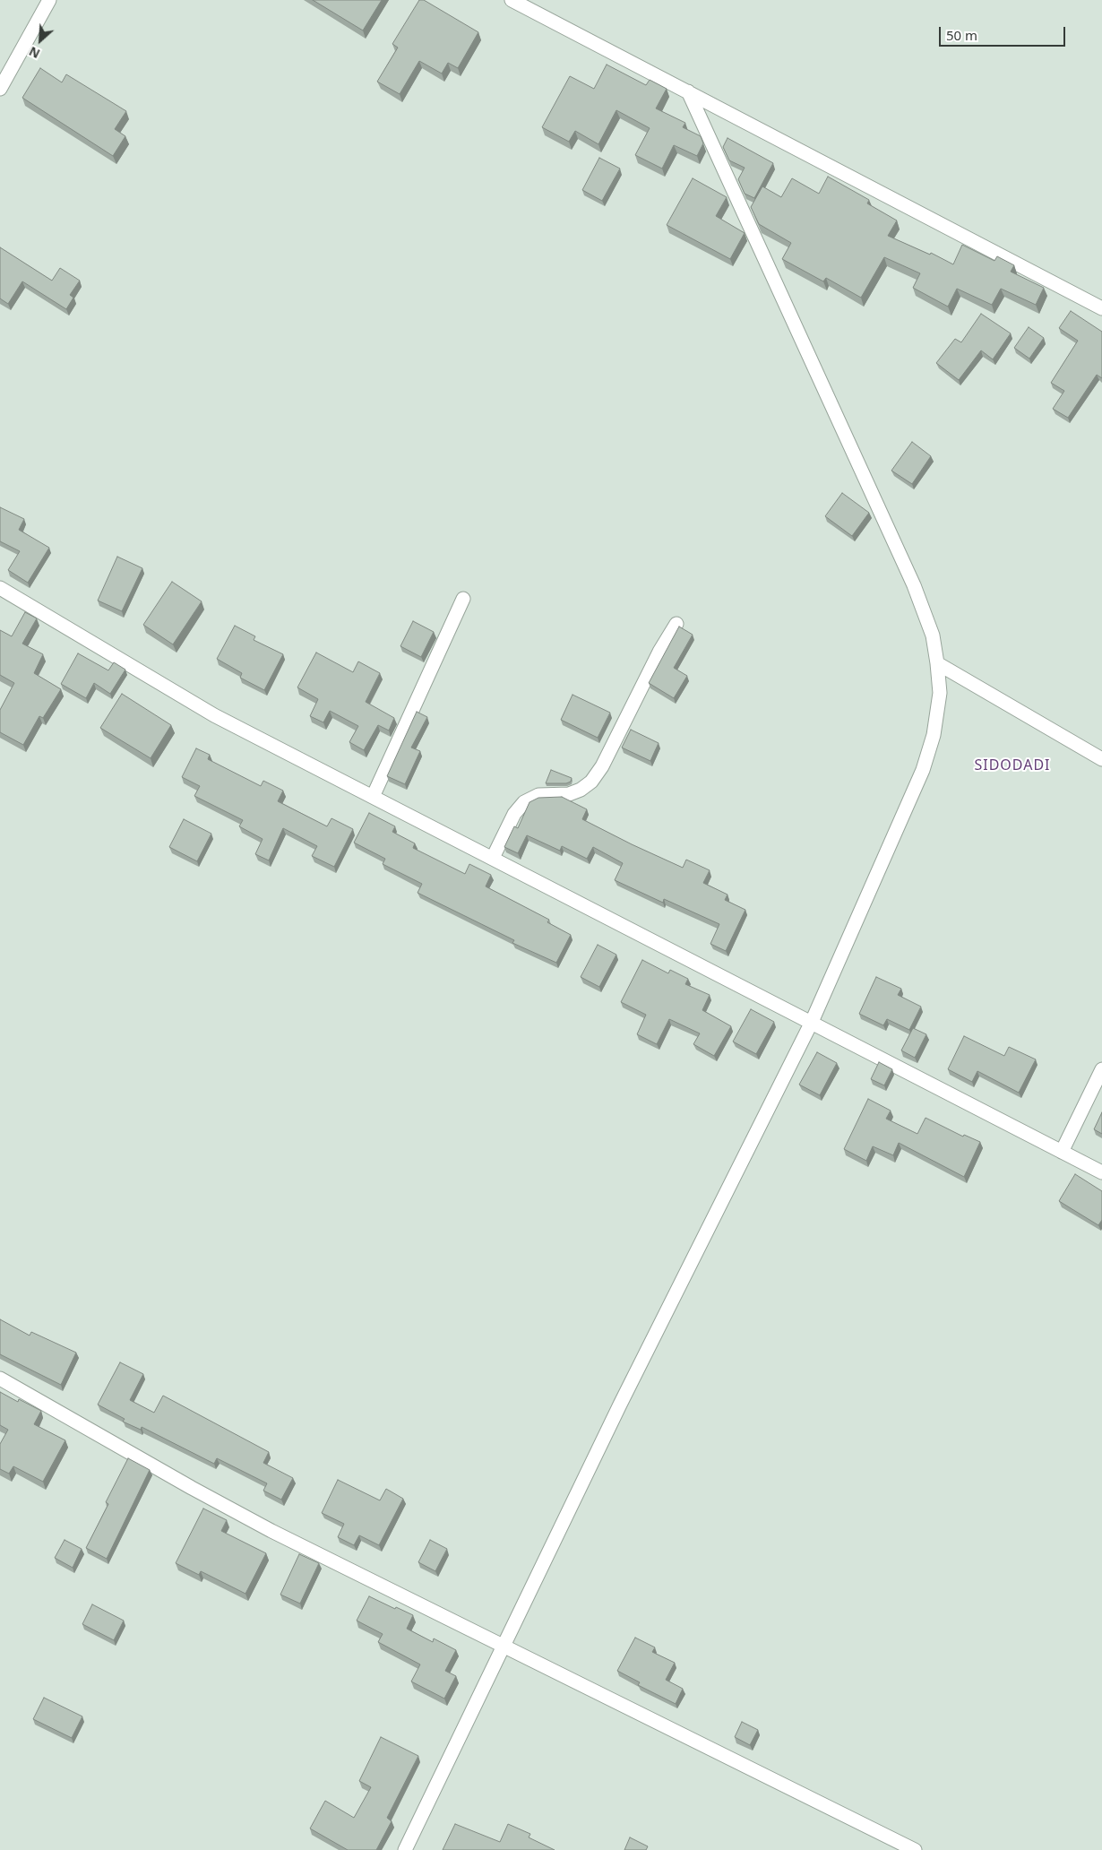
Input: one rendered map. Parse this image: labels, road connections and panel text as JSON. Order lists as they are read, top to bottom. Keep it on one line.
{"districts":["SIDODADI"],"scale_bar":"50 m","north":"bottom left"}
